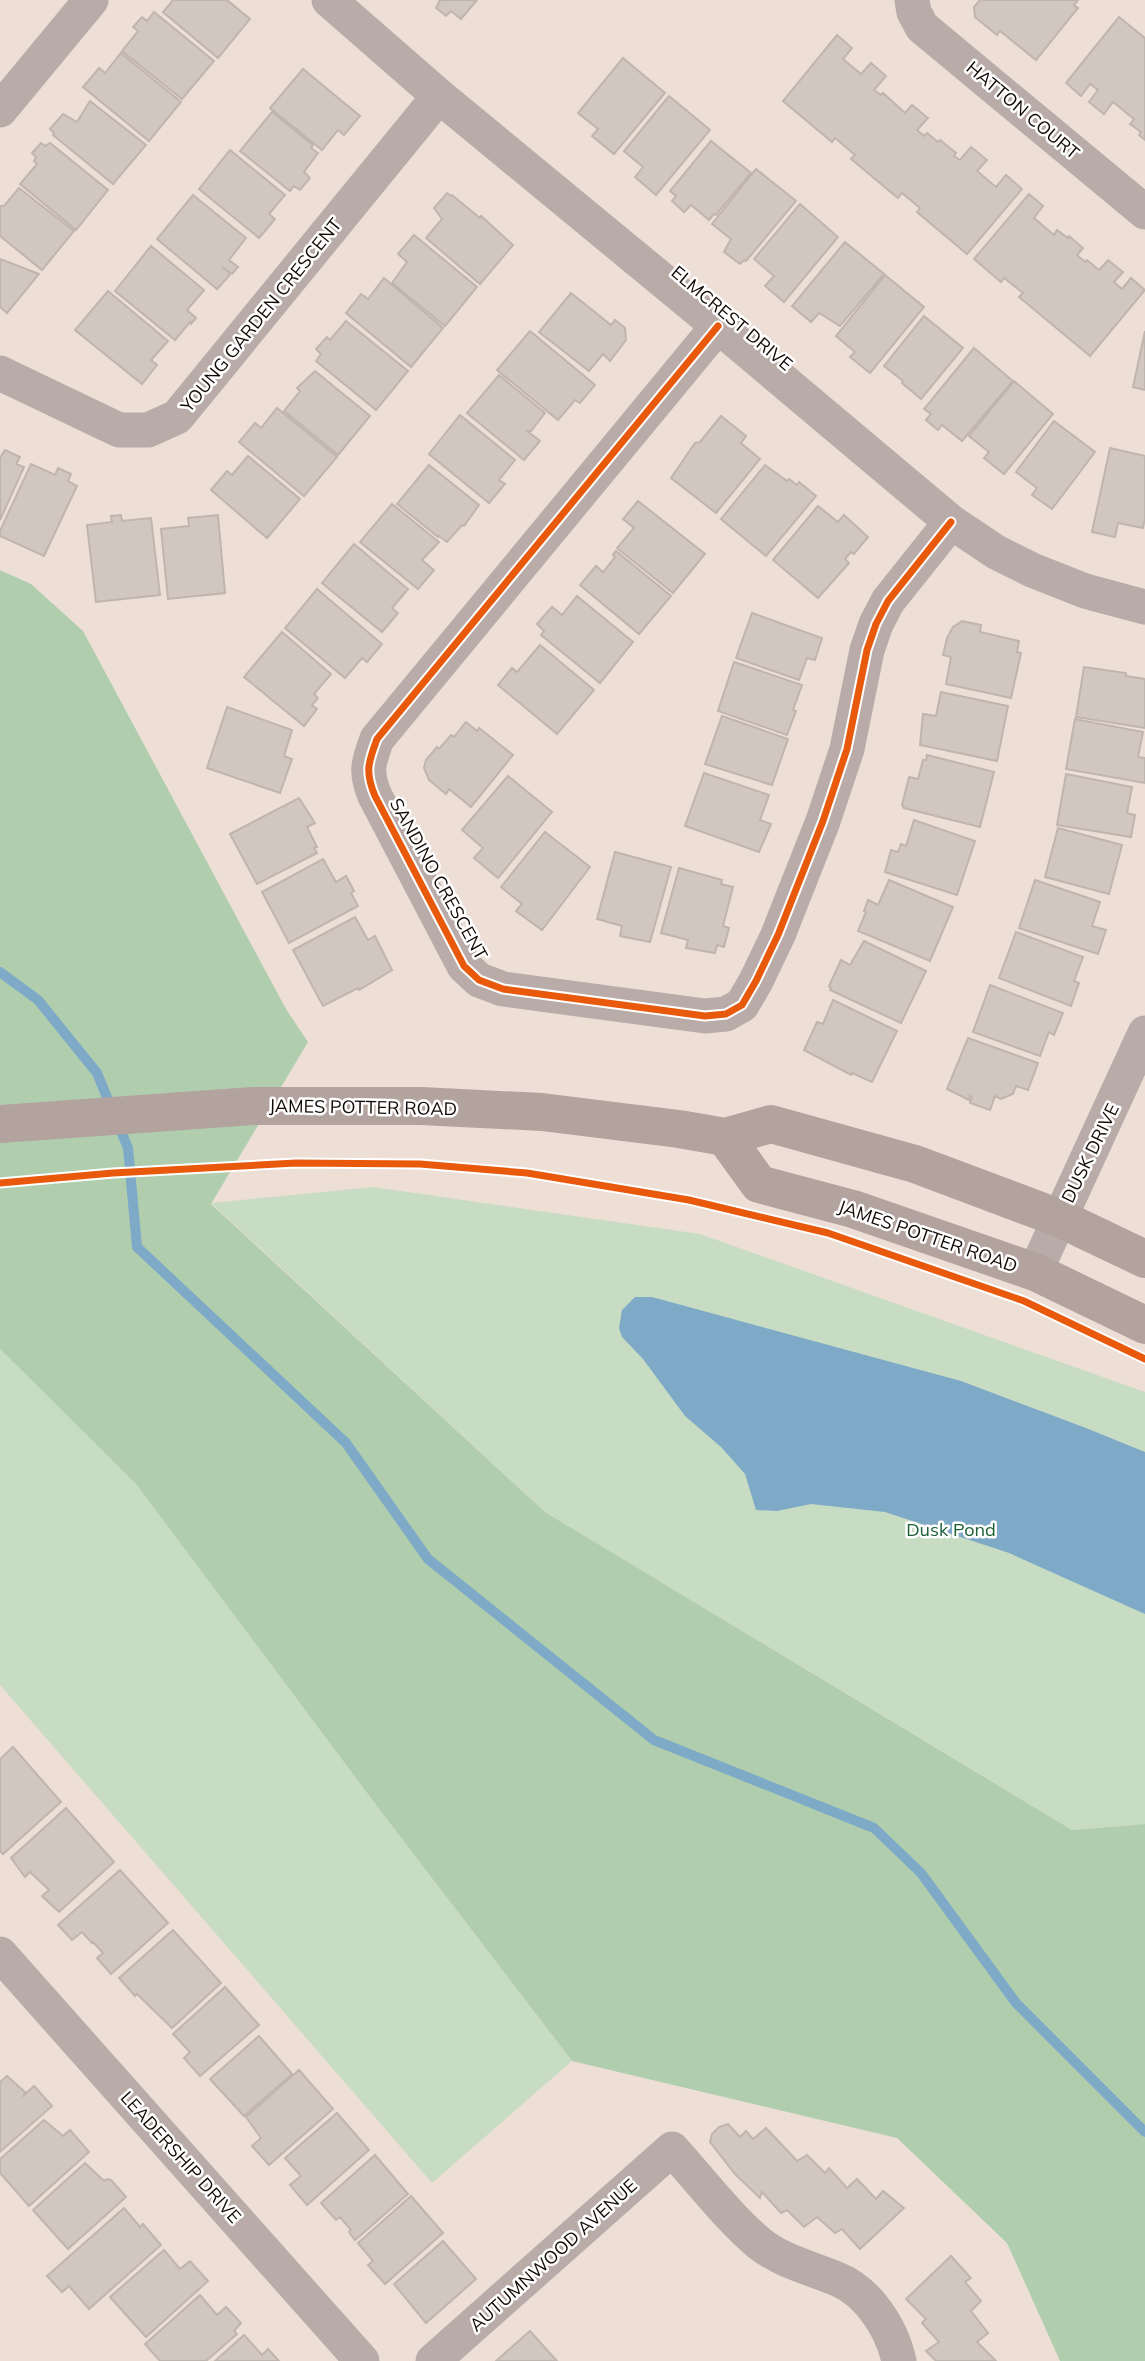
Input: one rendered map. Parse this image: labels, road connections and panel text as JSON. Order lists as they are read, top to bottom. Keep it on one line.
{"streets":{"main road":["JAMES POTTER ROAD"],"street":["HATTON COURT","YOUNG GARDEN CRESCENT","ELMCREST DRIVE","SANDINO CRESCENT","DUSK DRIVE","LEADERSHIP DRIVE","AUTUMNWOOD AVENUE"]},"crossings":[["YOUNG GARDEN CRESCENT","ELMCREST DRIVE"],["ELMCREST DRIVE","SANDINO CRESCENT"],["JAMES POTTER ROAD","DUSK DRIVE"]],"parks":["Dusk Pond"]}
